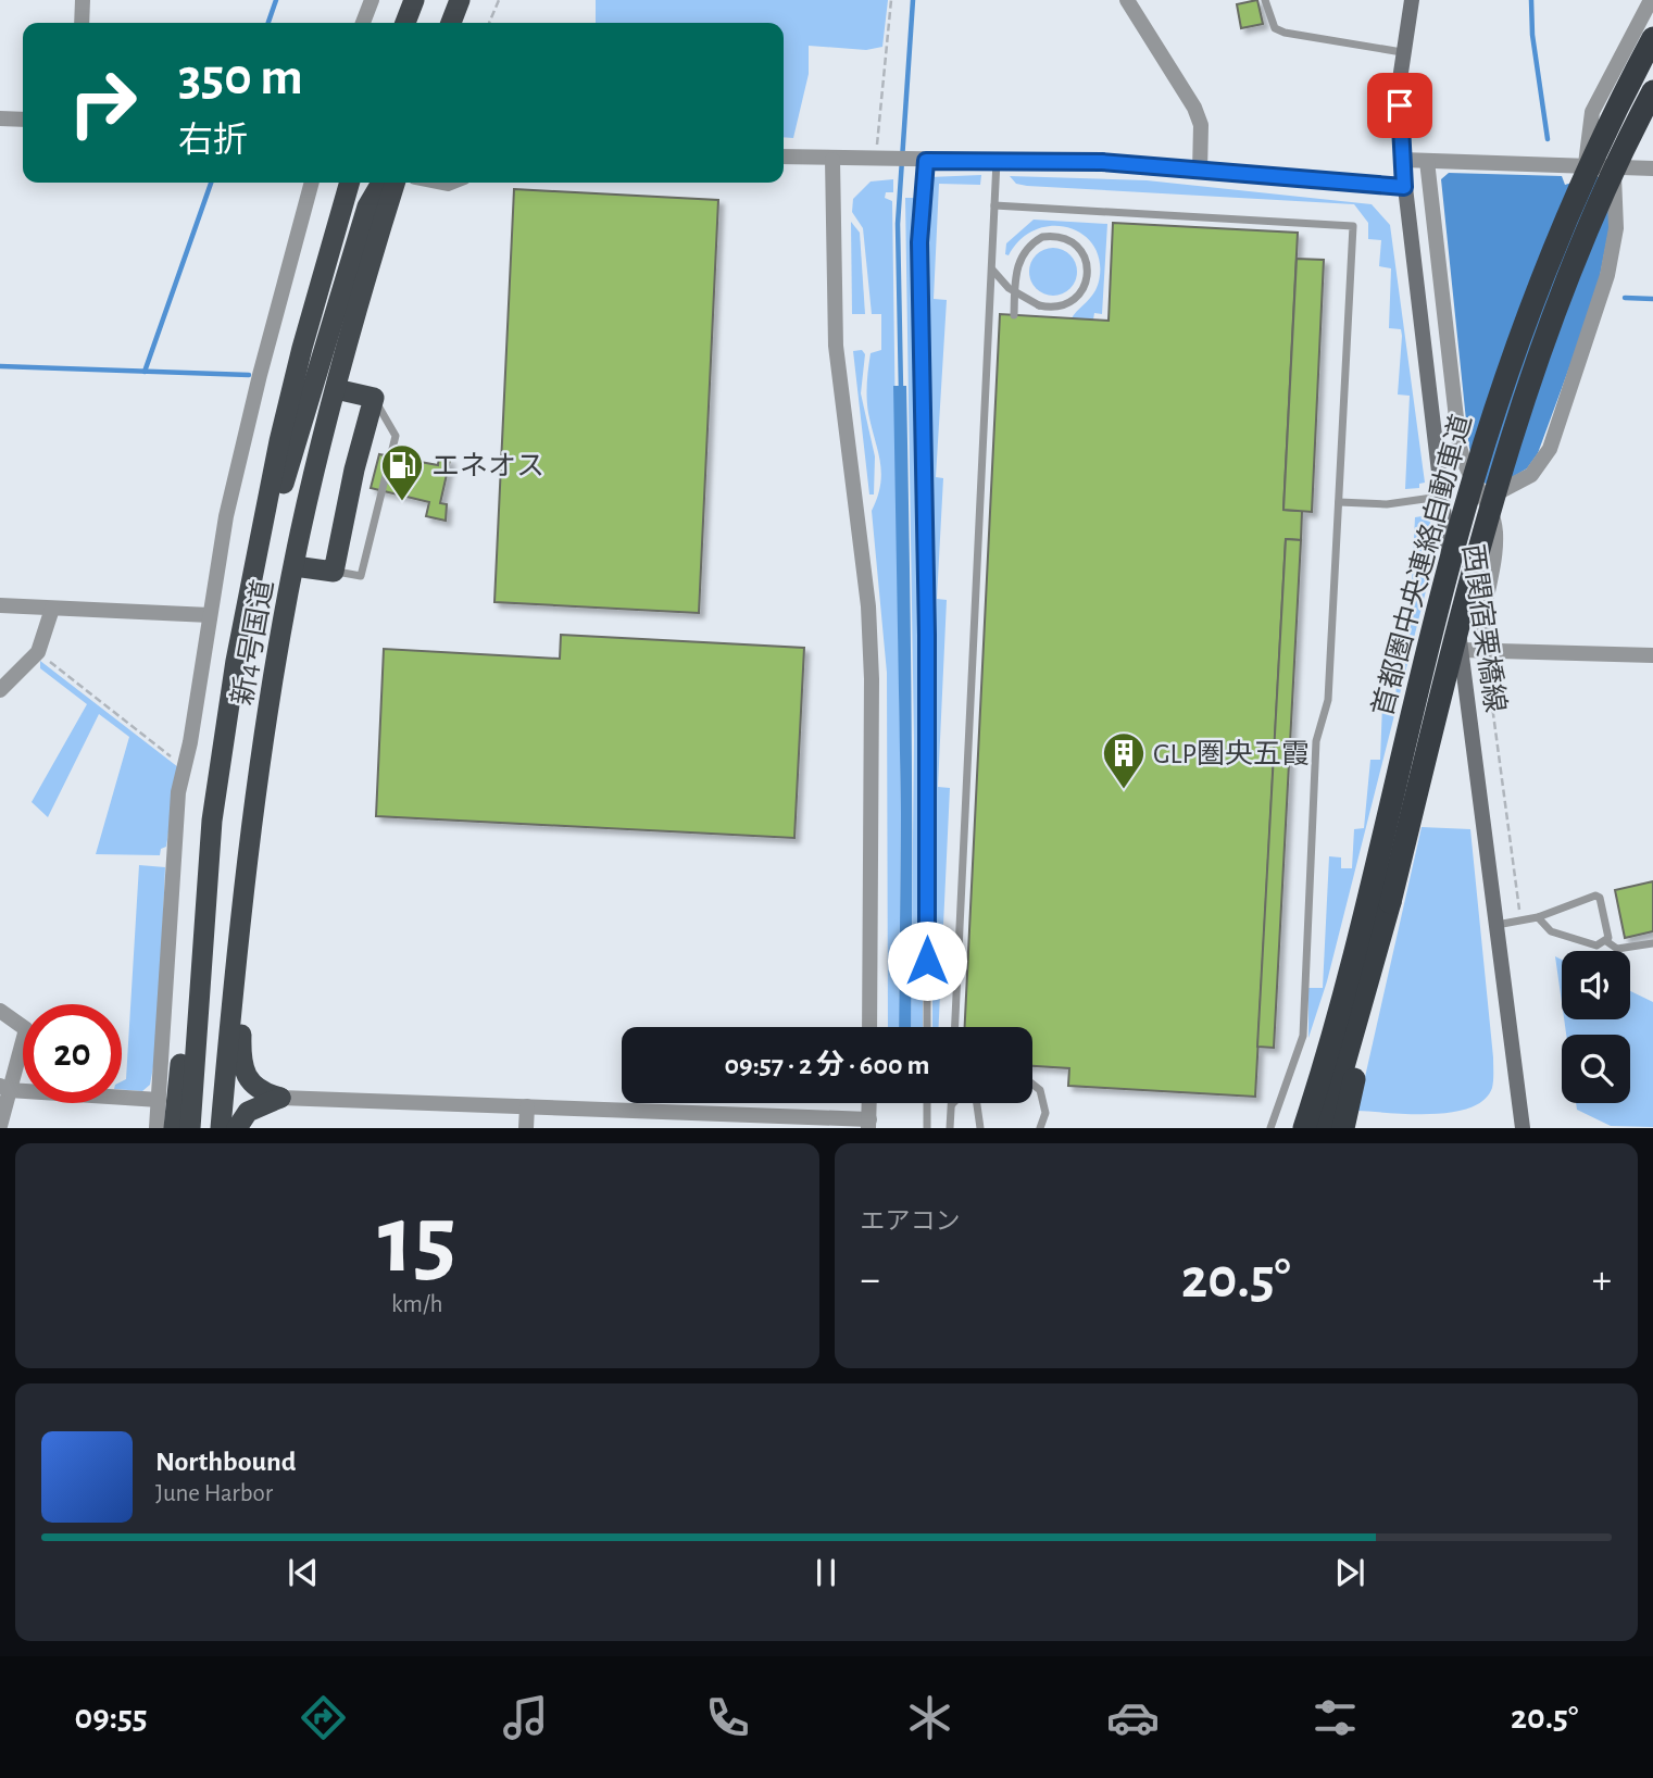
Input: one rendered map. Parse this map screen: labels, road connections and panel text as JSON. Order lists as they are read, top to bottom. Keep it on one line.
{"streets":{"highway":["首都圏中央連絡自動車道","新4号国道"],"main road":["西関宿栗橋線"]},"places":{"fuel station":["エネオス"],"building":["GLP圏央五霞"]},"page":{"turn":["350 m","右折"],"limit":"20","trip":"09:57 · 2 分 · 600 m","tile":[["15","km/h"],"エアコン"],"heat":["−","20.5°","+"],"song":["Northbound","June Harbor"],"tabs":["09:55","20.5°"]}}
